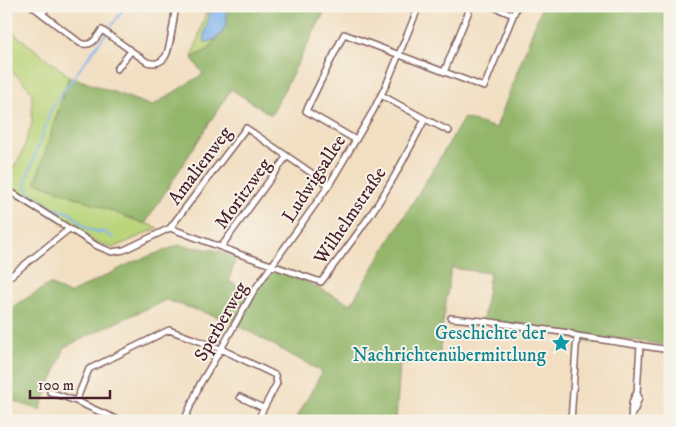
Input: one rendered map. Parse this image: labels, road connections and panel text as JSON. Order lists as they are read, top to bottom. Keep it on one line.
{"streets":{"street":["Amalienweg","Ludwigsallee","Moritzweg","Wilhelmstraße","Sperberweg"]},"crossings":[["Amalienweg","Ludwigsallee"],["Amalienweg","Moritzweg"],["Ludwigsallee","Wilhelmstraße"],["Ludwigsallee","Sperberweg"],["Wilhelmstraße","Sperberweg"]],"places":{"place":["Geschichte der Nachrichtenübermittlung"]},"scale_bar":"100 m"}
